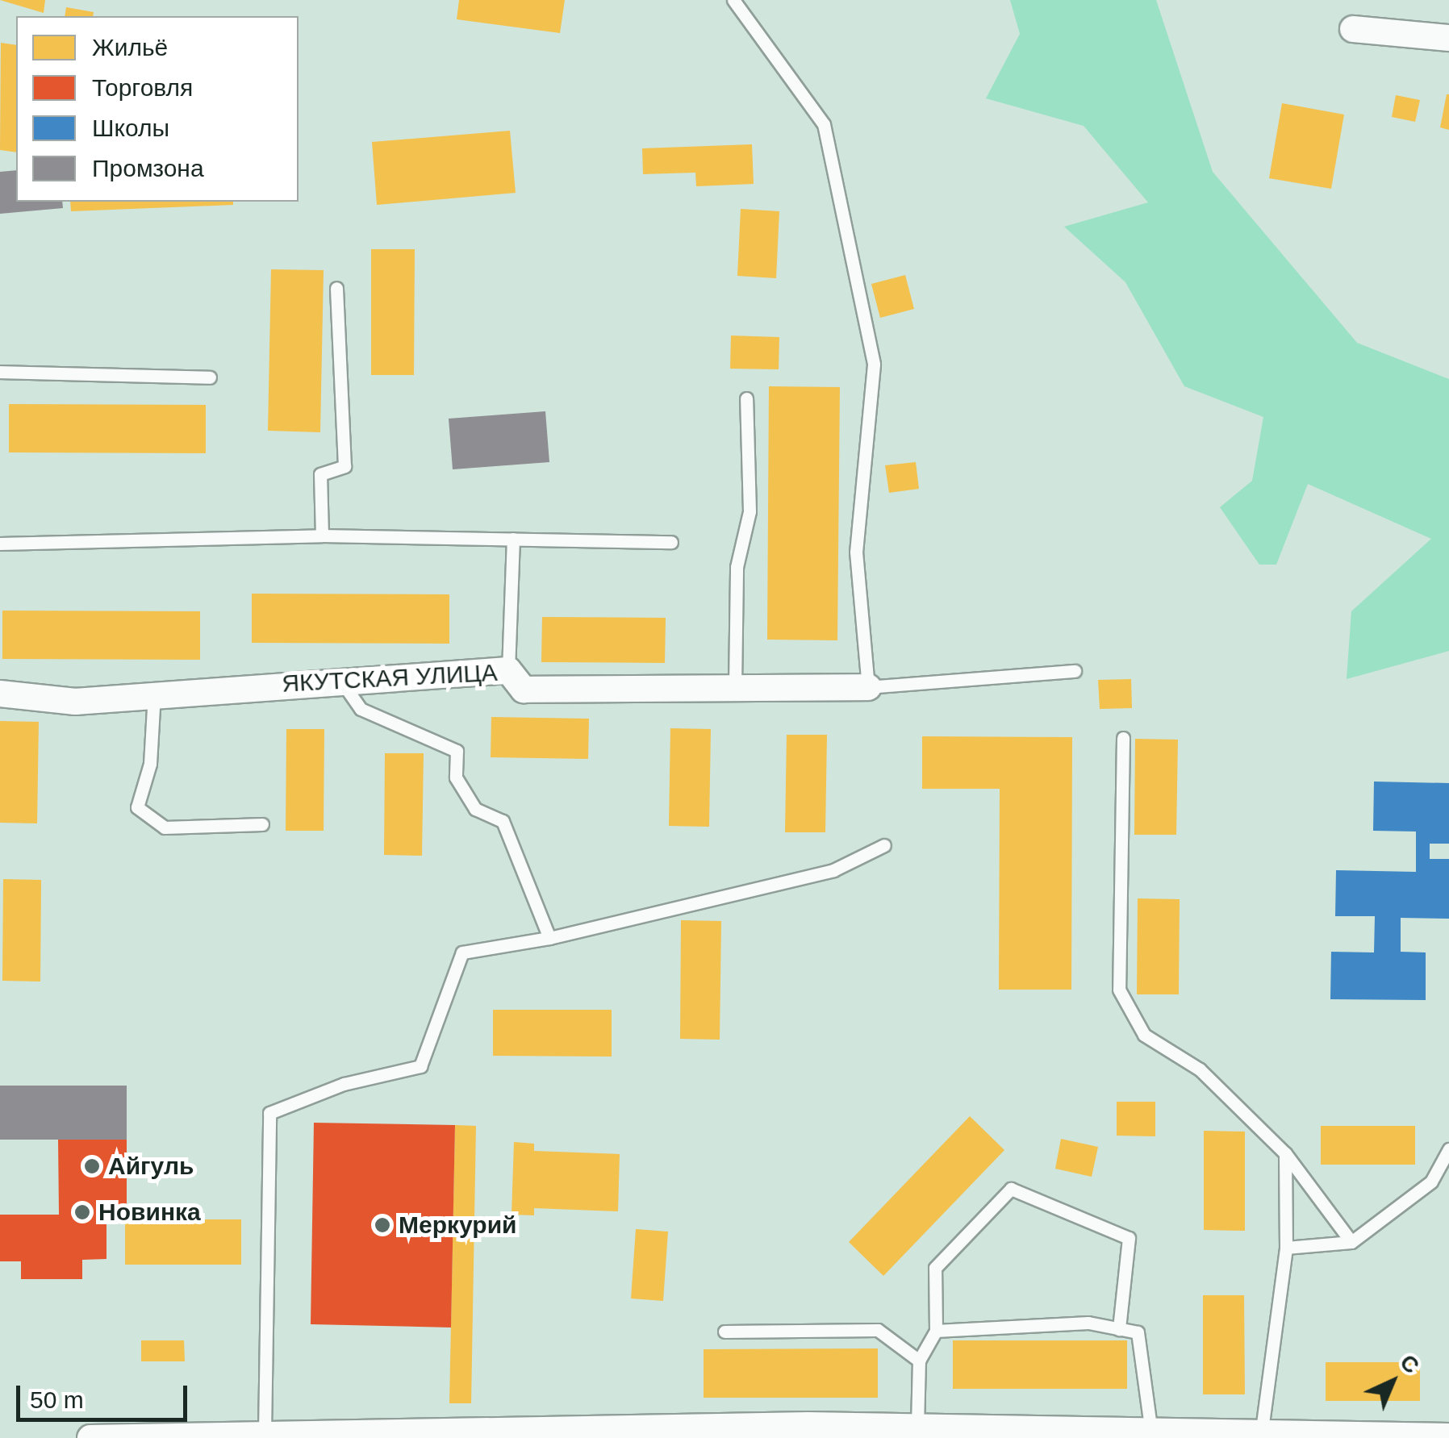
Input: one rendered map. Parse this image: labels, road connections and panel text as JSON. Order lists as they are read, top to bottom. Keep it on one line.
{"streets":{"street":["ЯКУТСКАЯ УЛИЦА"]},"places":["Айгуль","Новинка","Меркурий"],"legend":["Жильё","Торговля","Школы","Промзона"],"scale_bar":"50 m","north":"top right"}
